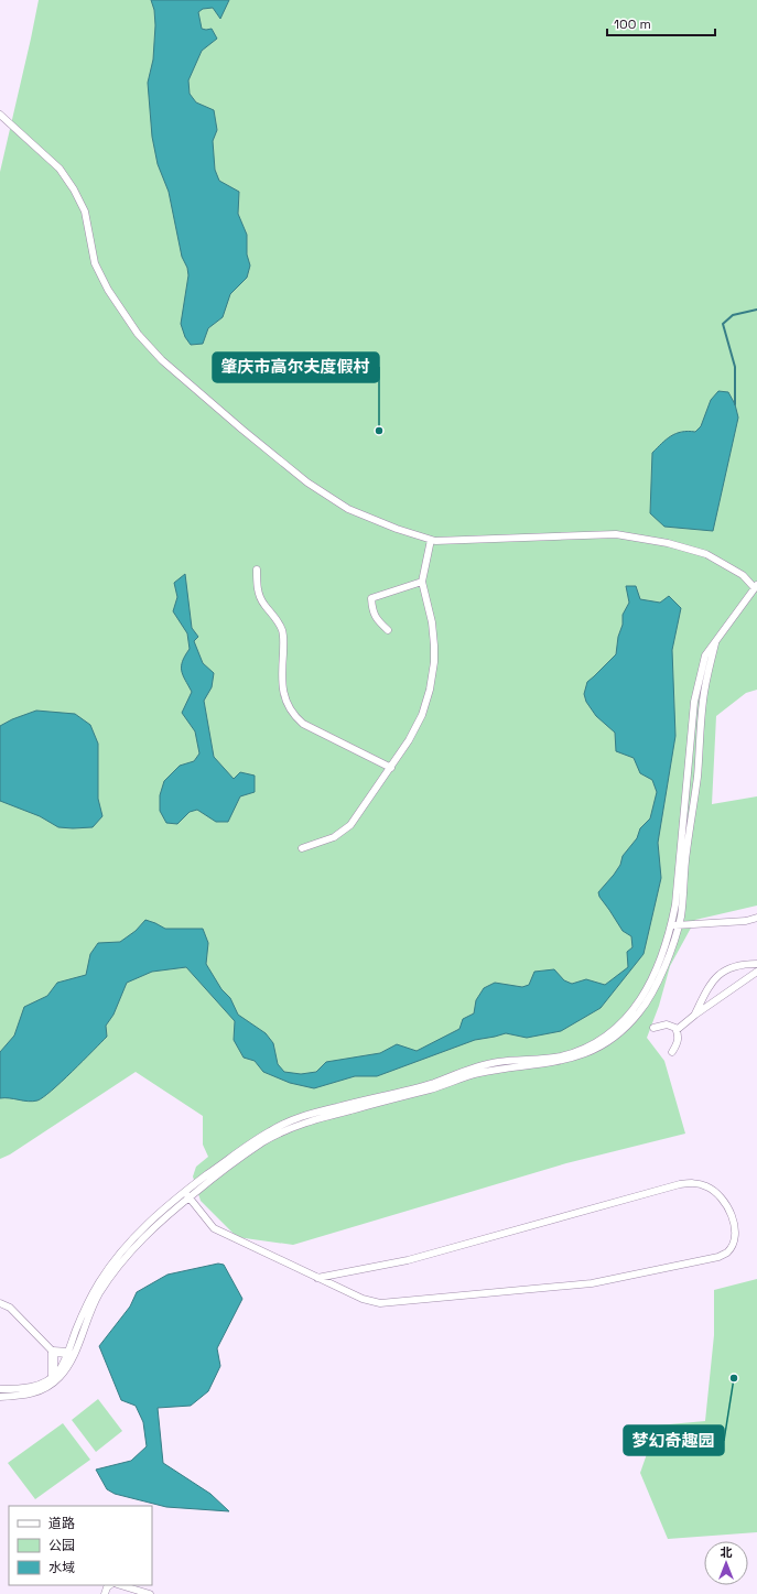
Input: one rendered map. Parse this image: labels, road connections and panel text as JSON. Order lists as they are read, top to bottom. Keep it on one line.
{"places":["肇庆市高尔夫度假村","梦幻奇趣园"],"legend":["道路","公园","水域"],"scale_bar":"100 m","north":"top"}
